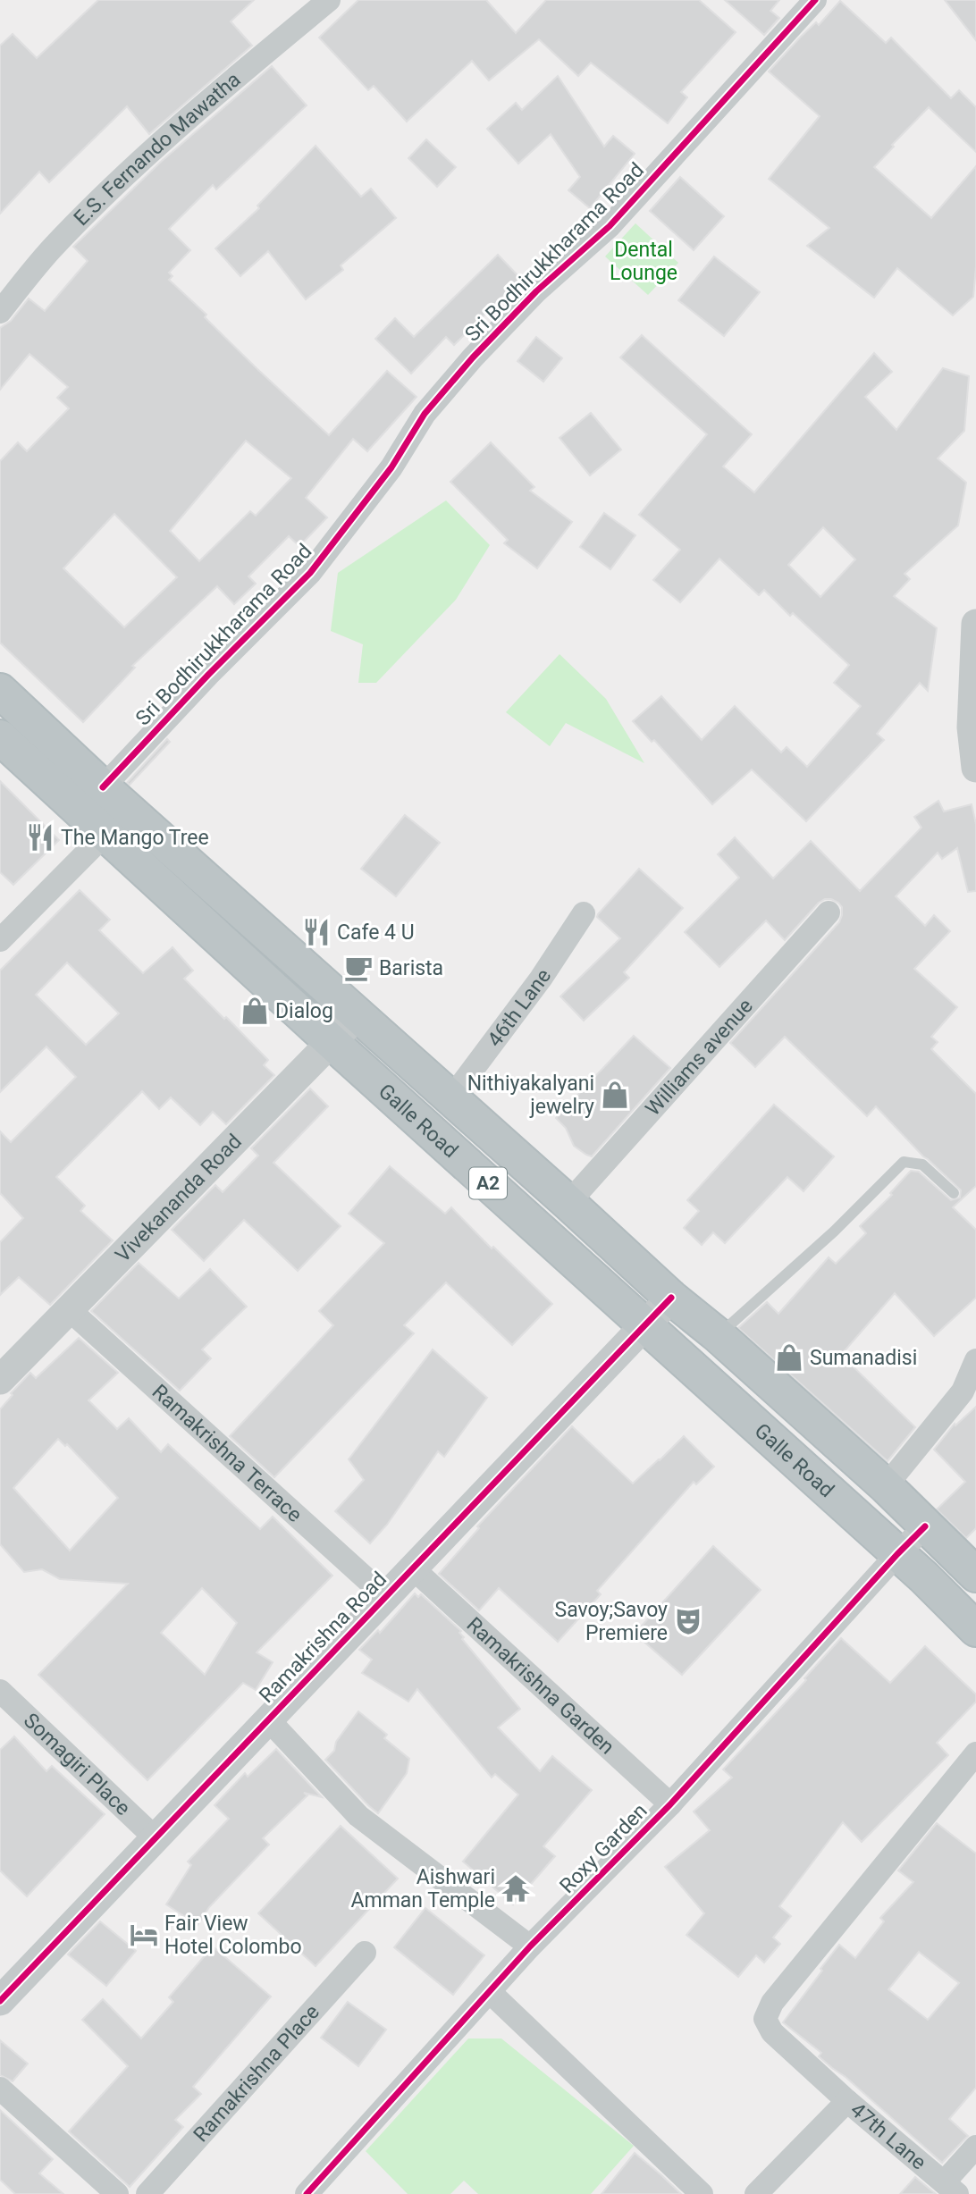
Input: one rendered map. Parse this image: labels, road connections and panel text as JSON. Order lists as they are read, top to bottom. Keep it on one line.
{"streets":{"highway":["Galle Road","A2"],"street":["E.S. Fernando Mawatha","Sri Bodhirukkharama Road","46th Lane","Williams avenue","Vivekananda Road","Ramakrishna Terrace","Ramakrishna Road","Ramakrishna Garden","Somagiri Place","Roxy Garden","Ramakrishna Place","47th Lane"]},"crossings":[["Sri Bodhirukkharama Road","Galle Road"],["46th Lane","Galle Road"],["Williams avenue","Galle Road"],["Galle Road","Vivekananda Road"],["Galle Road","Ramakrishna Road"],["Galle Road","Roxy Garden"],["Vivekananda Road","Ramakrishna Terrace"],["Ramakrishna Terrace","Ramakrishna Road"],["Ramakrishna Road","Ramakrishna Garden"],["Ramakrishna Road","Somagiri Place"],["Ramakrishna Garden","Roxy Garden"]],"parks":["Dental Lounge"],"places":{"restaurant":["The Mango Tree","Cafe 4 U"],"cafe":["Barista"],"shop":["Dialog","Nithiyakalyani jewelry","Sumanadisi"],"theatre":["Savoy;Savoy Premiere"],"temple":["Aishwari Amman Temple"],"hotel":["Fair View Hotel Colombo"]}}
